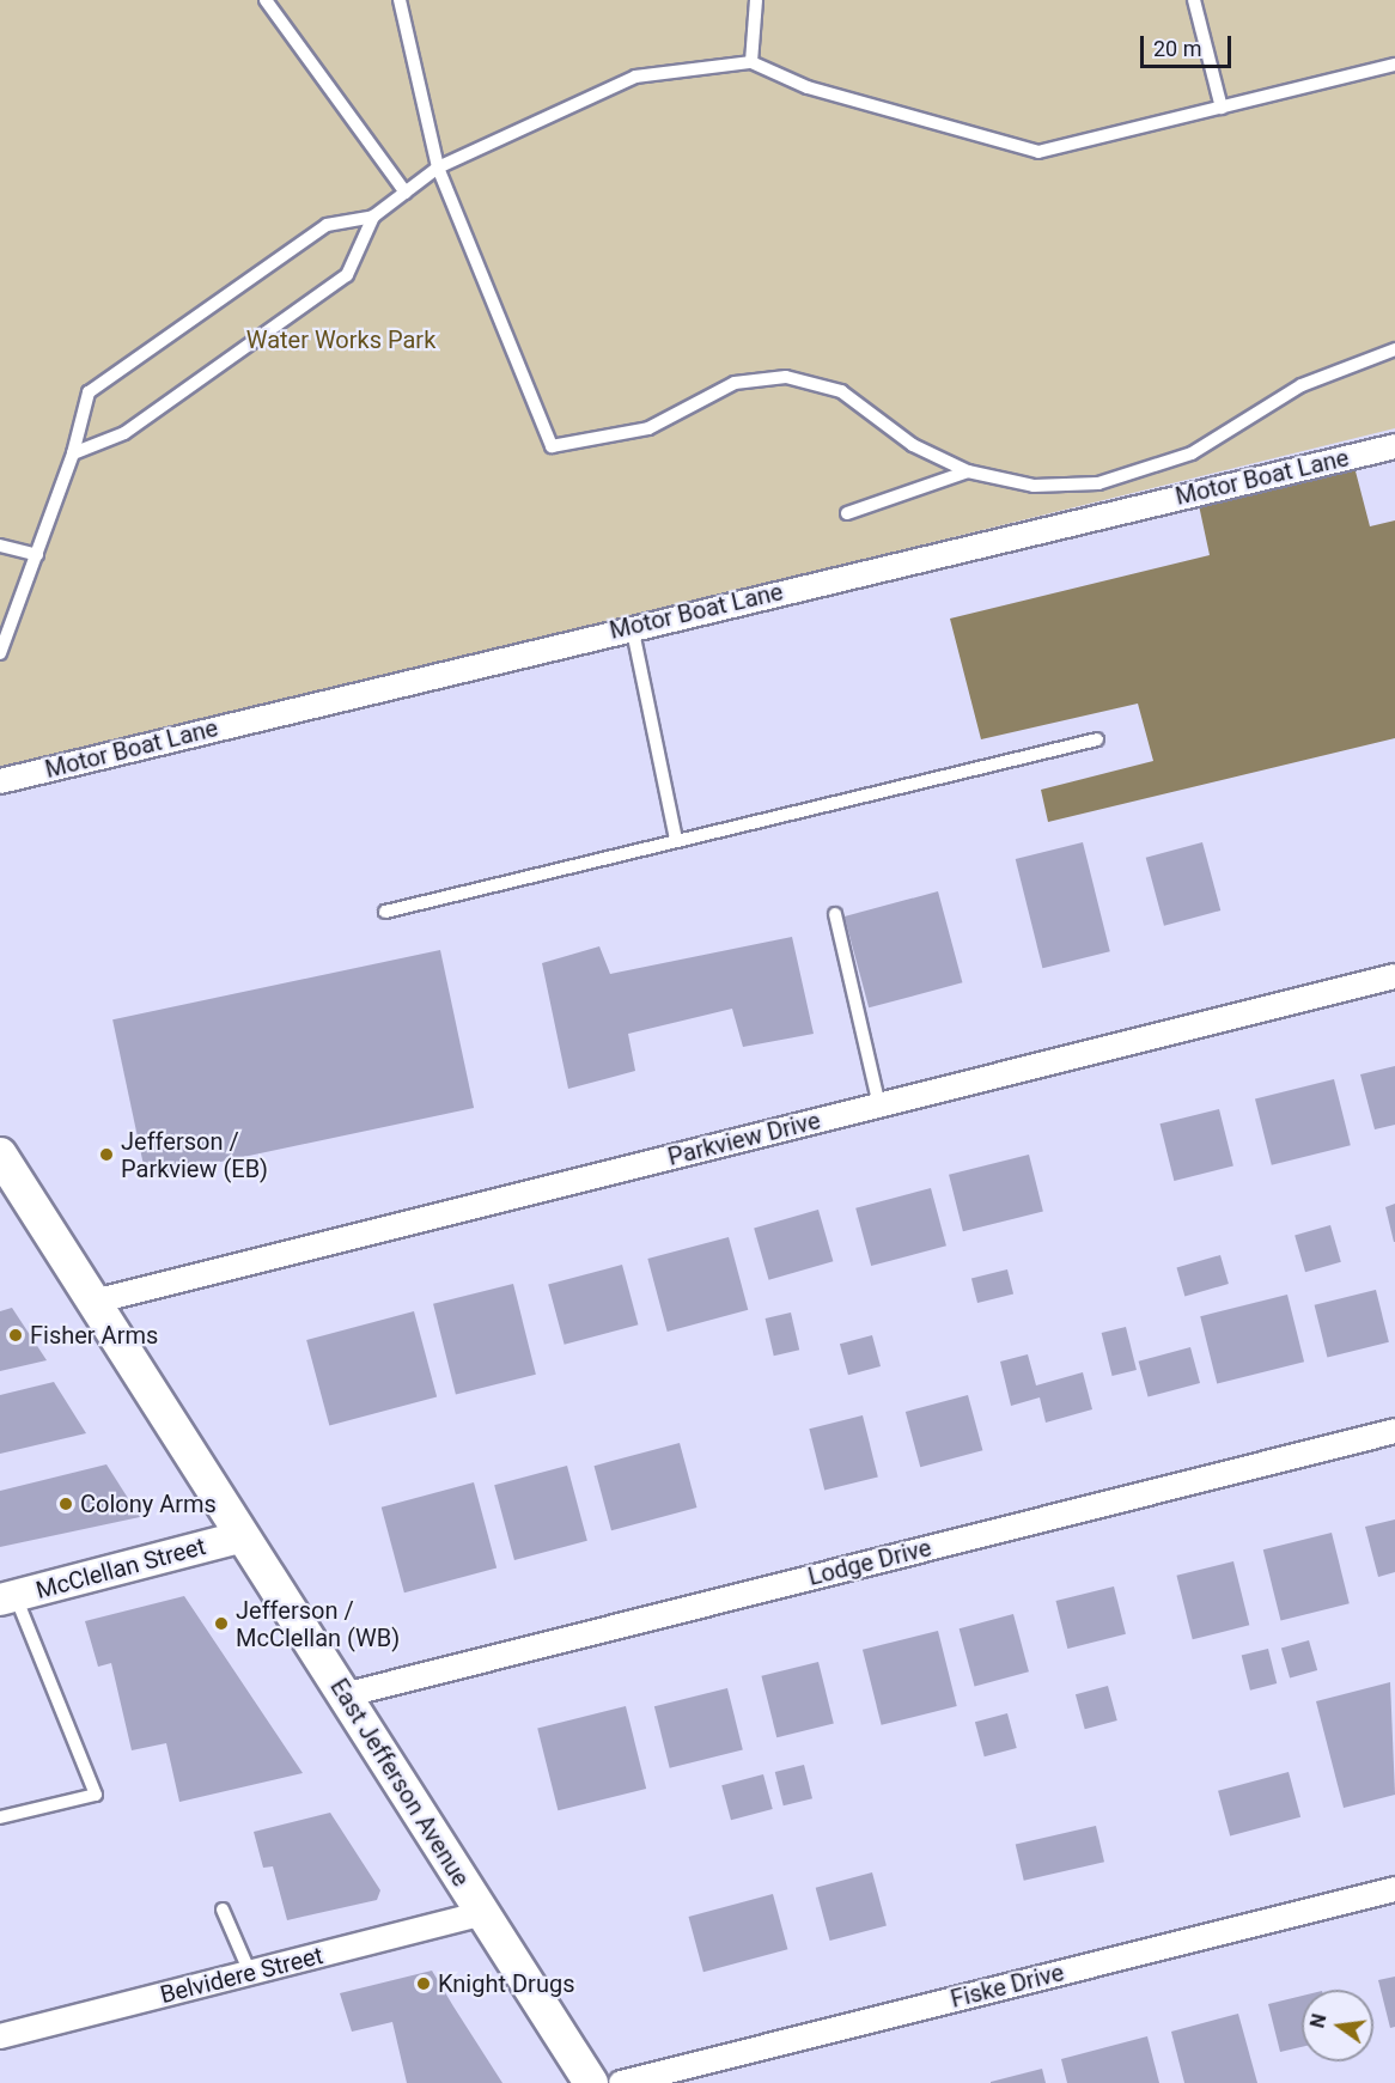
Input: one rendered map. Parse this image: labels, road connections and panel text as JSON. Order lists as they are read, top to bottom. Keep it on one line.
{"streets":{"main road":["East Jefferson Avenue"],"street":["Motor Boat Lane","Parkview Drive","Lodge Drive","McClellan Street","Belvidere Street","Fiske Drive"]},"crossings":[["Parkview Drive","East Jefferson Avenue"],["Lodge Drive","East Jefferson Avenue"],["McClellan Street","East Jefferson Avenue"],["East Jefferson Avenue","Belvidere Street"]],"parks":["Water Works Park"],"places":["Jefferson / Parkview (EB)","Fisher Arms","Colony Arms","Jefferson / McClellan (WB)","Knight Drugs"],"scale_bar":"20 m","north":"left"}
